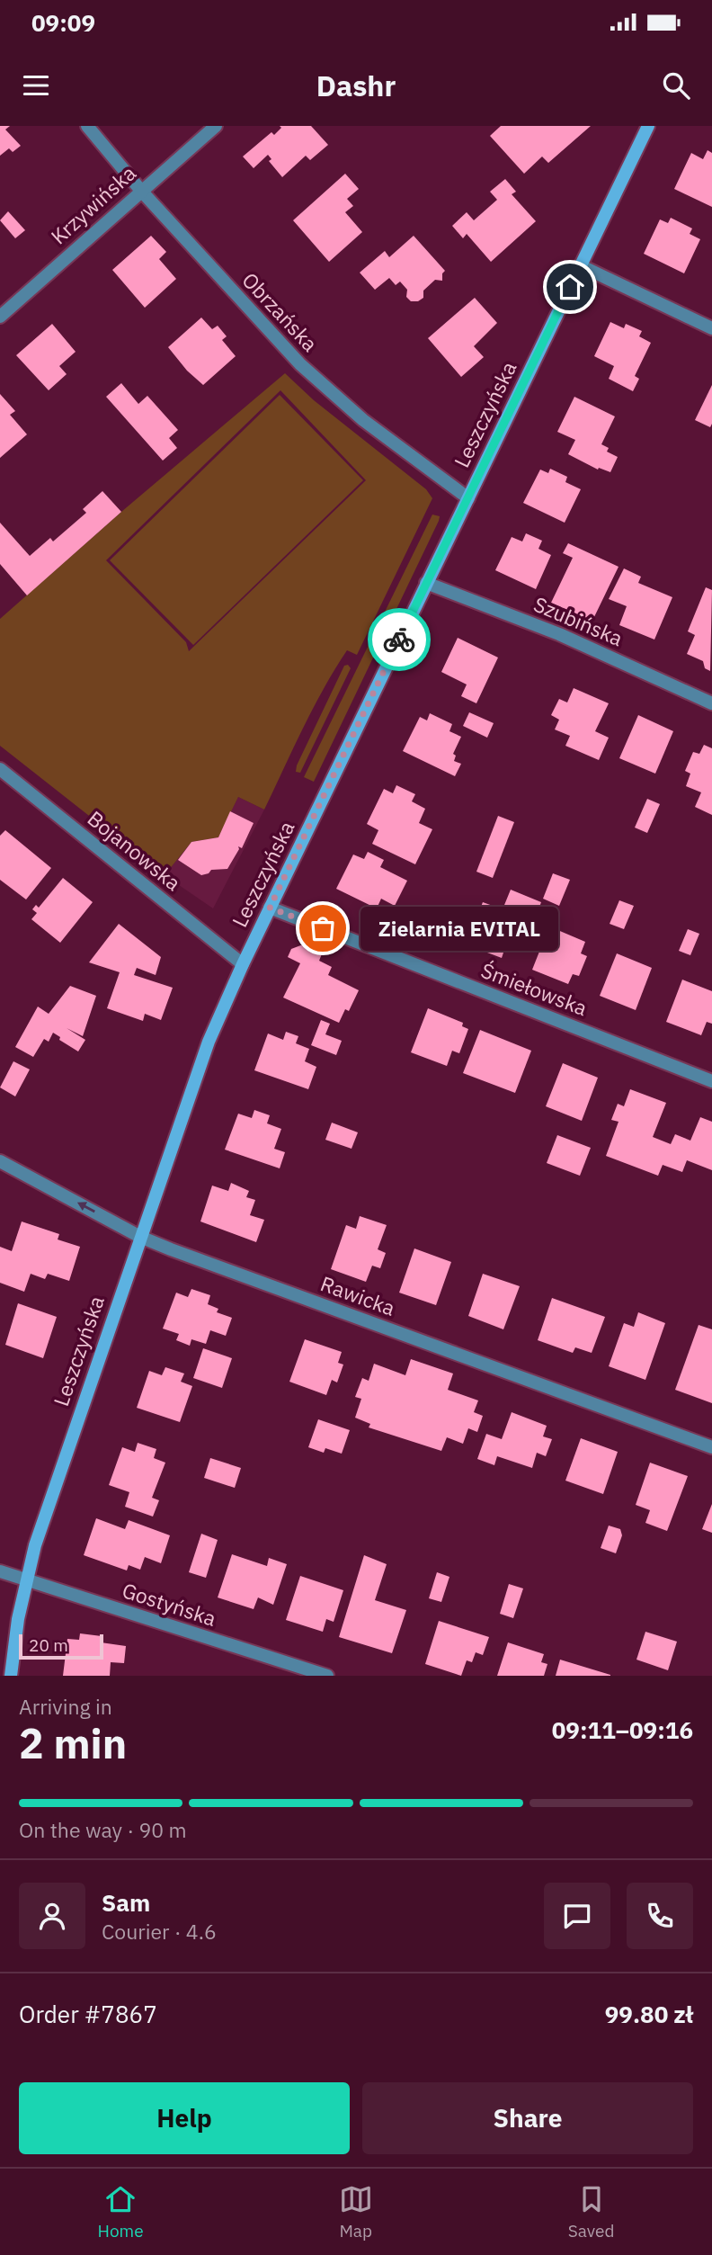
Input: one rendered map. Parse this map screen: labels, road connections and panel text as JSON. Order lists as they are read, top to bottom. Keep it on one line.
{"streets":{"street":["Krzywińska","Obrzańska","Leszczyńska","Szubińska","Bojanowska","Śmiełowska","Rawicka","Gostyńska"]},"crossings":[["Krzywińska","Obrzańska"],["Obrzańska","Leszczyńska"],["Leszczyńska","Szubińska"],["Leszczyńska","Bojanowska"],["Leszczyńska","Śmiełowska"],["Leszczyńska","Rawicka"],["Leszczyńska","Gostyńska"]],"places":["Zielarnia EVITAL"],"scale_bar":"20 m","page":{"status":"09:09","header":"Dashr","bubble":"Zielarnia EVITAL","scale":"20 m","heading":["2 min","Arriving in","09:11–09:16"],"panel":["Sam","Courier · 4.6","Order #7867","99.80 zł"],"bar":"On the way · 90 m","buttons":["Help","Share"],"tabs":["Home","Map","Saved"]}}
